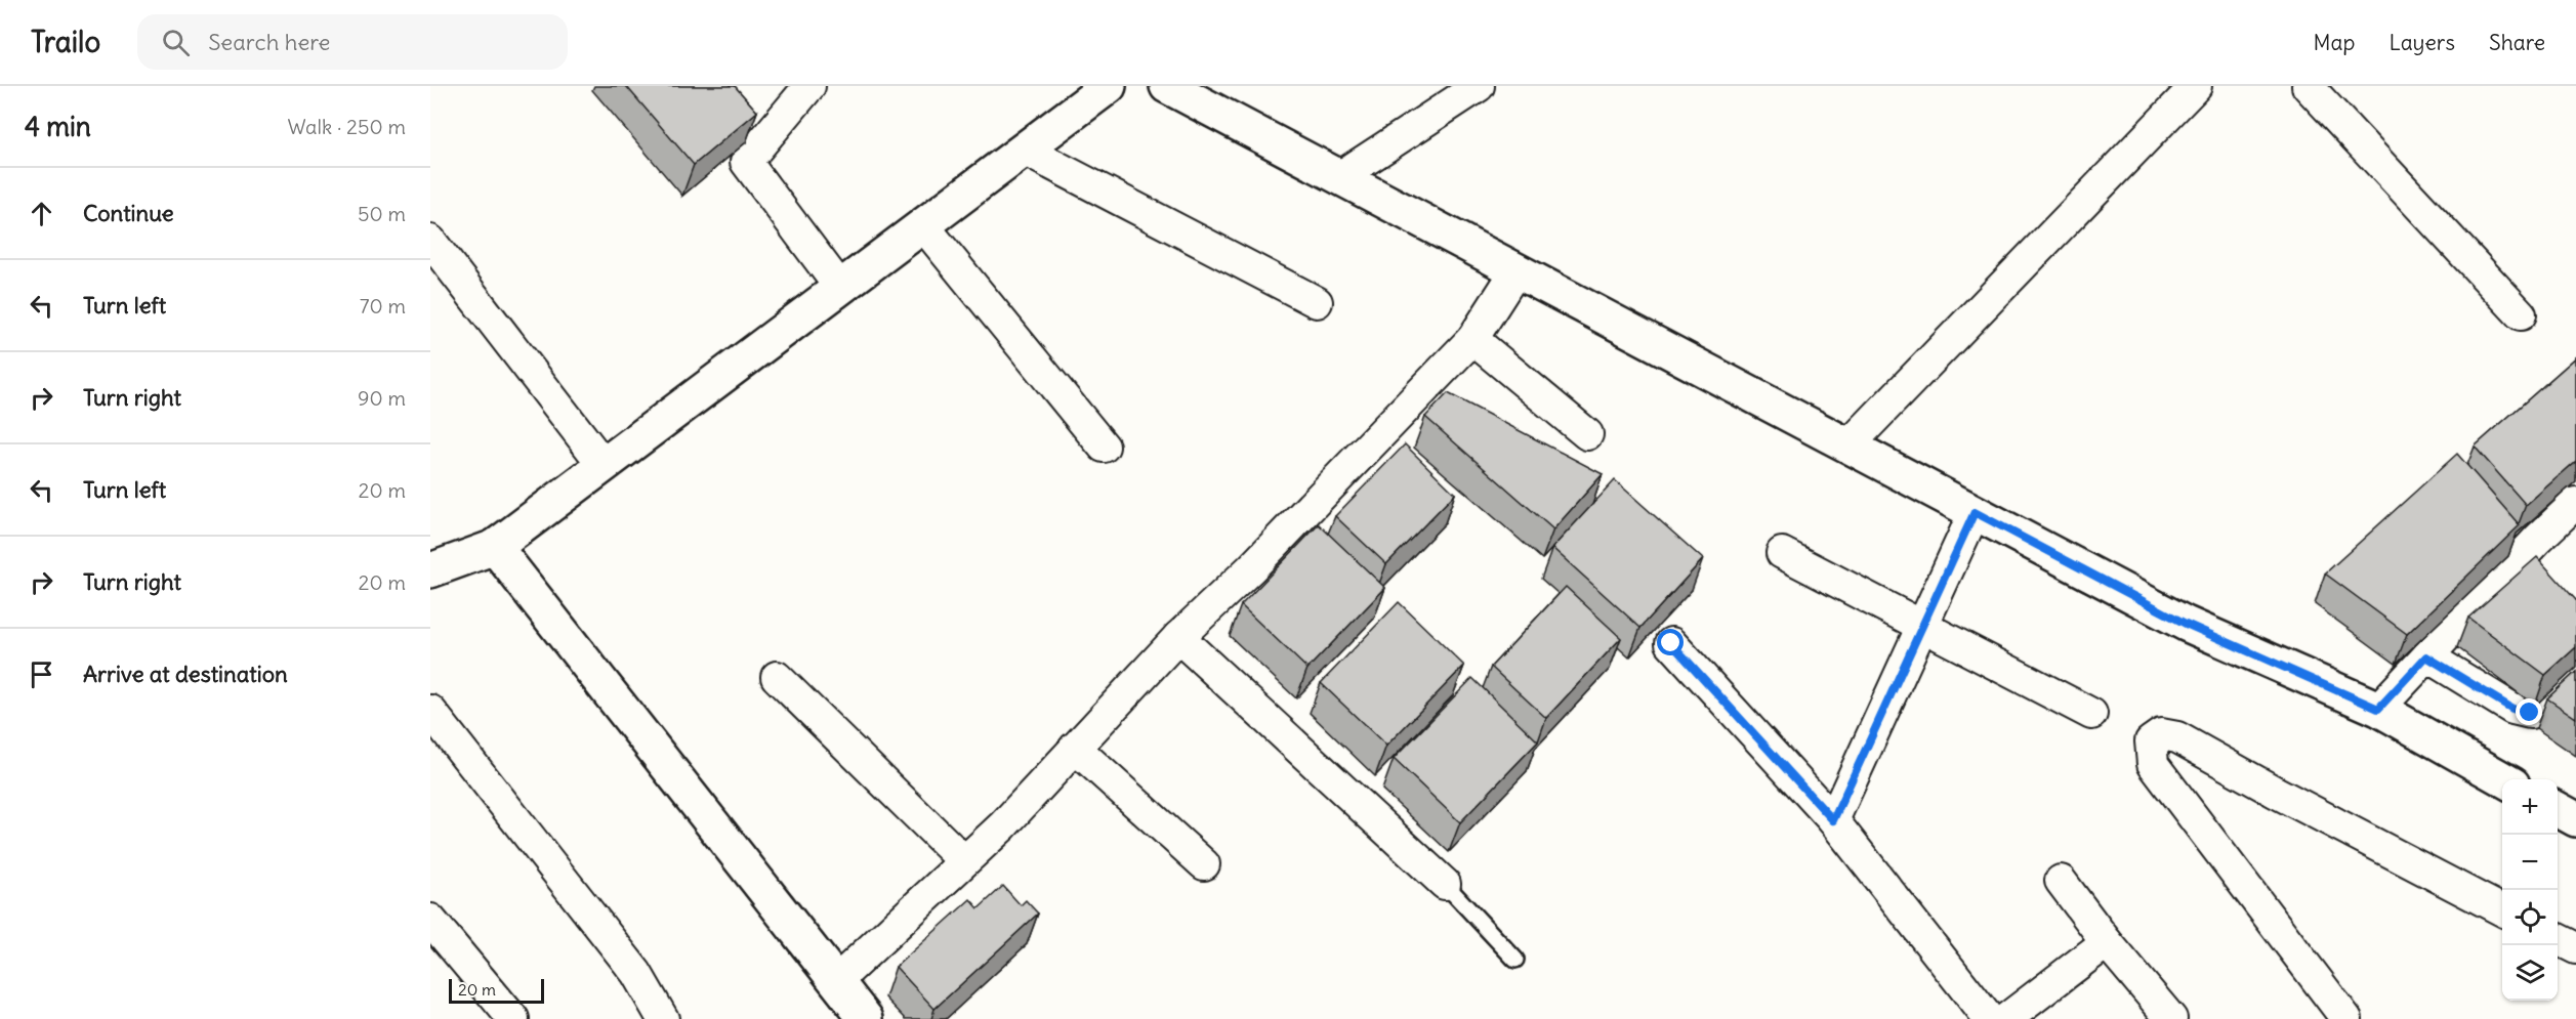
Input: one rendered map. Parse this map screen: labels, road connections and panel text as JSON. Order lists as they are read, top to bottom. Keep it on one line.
{"scale_bar":"20 m","page":{"header":"Trailo","search":"Search here","nav":["Map","Layers","Share"],"heading":["4 min","Walk · 250 m"],"list":[["Continue","50 m"],["Turn left","70 m"],["Turn right","90 m"],["Turn left","20 m"],["Turn right","20 m"],"Arrive at destination"],"map_buttons":["+","−"],"scale":"20 m"}}
